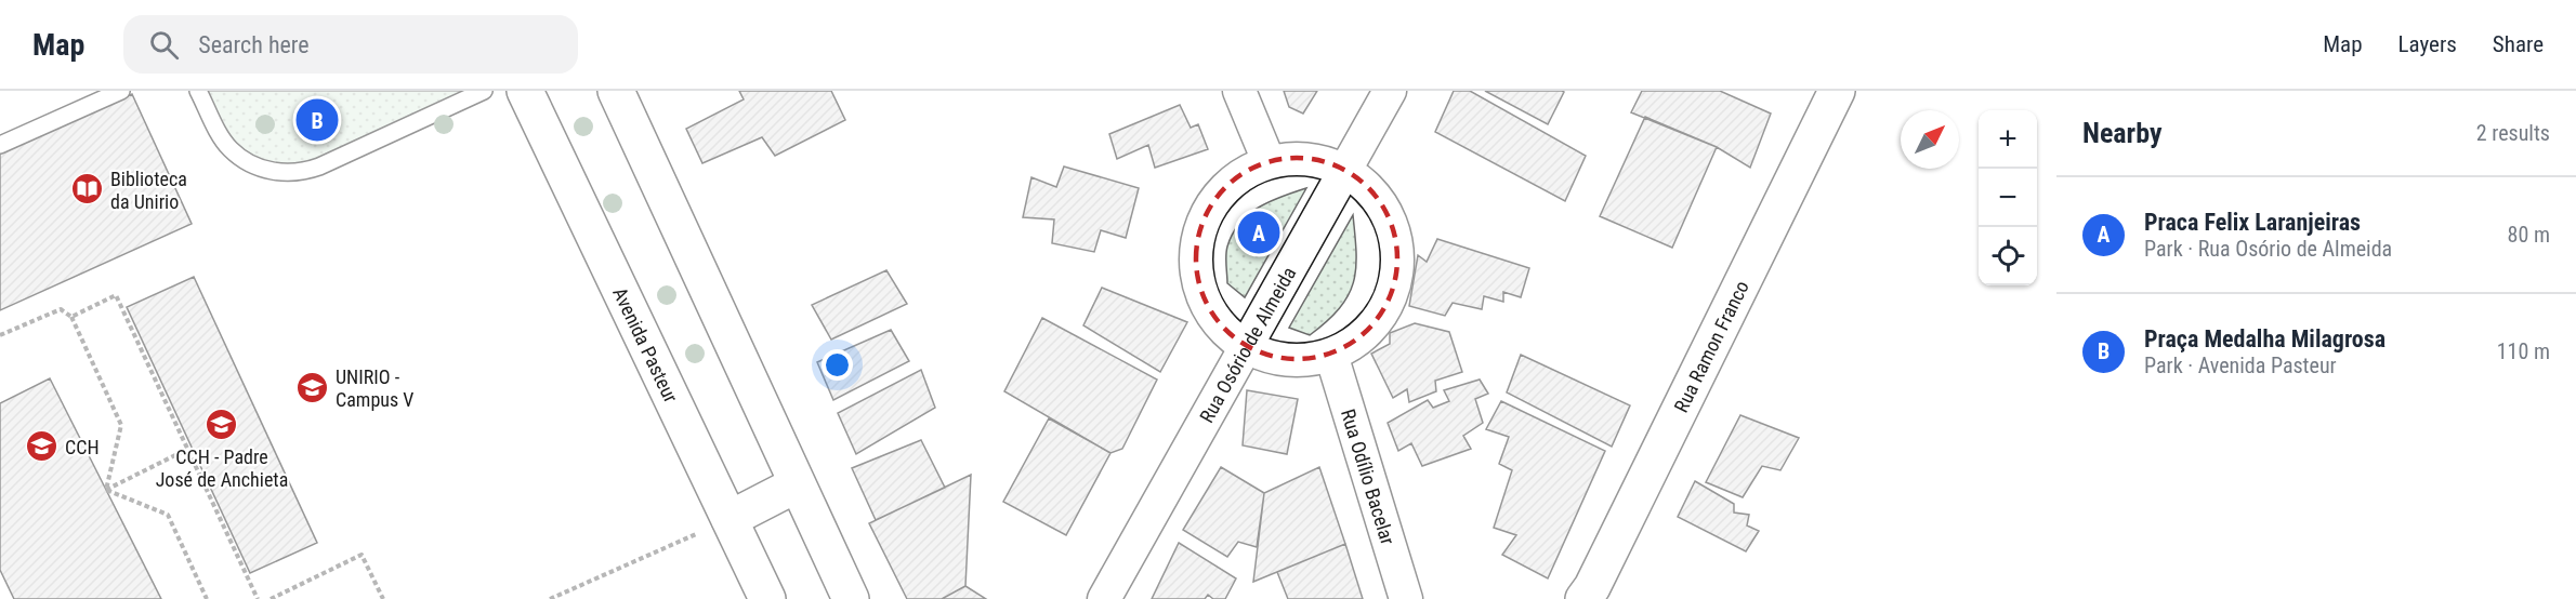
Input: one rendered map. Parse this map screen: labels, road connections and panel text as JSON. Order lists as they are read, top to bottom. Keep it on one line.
{"streets":{"street":["Avenida Pasteur","Rua Osório de Almeida","Rua Ramon Franco","Rua Odílio Bacelar"]},"places":{"library":["Biblioteca da Unirio"],"school or university":["UNIRIO - Campus V","CCH - Padre José de Anchieta","CCH"]},"north":"top right","page":{"header":"Map","search":"Search here","nav":["Map","Layers","Share"],"heading":["Nearby","2 results"],"pins":["B","A"],"map_buttons":["+","−"],"list":[{"mark":"A","name":"Praca Felix Laranjeiras","note":"Park · Rua Osório de Almeida","value":"80 m"},{"mark":"B","name":"Praça Medalha Milagrosa","note":"Park · Avenida Pasteur","value":"110 m"}]}}
